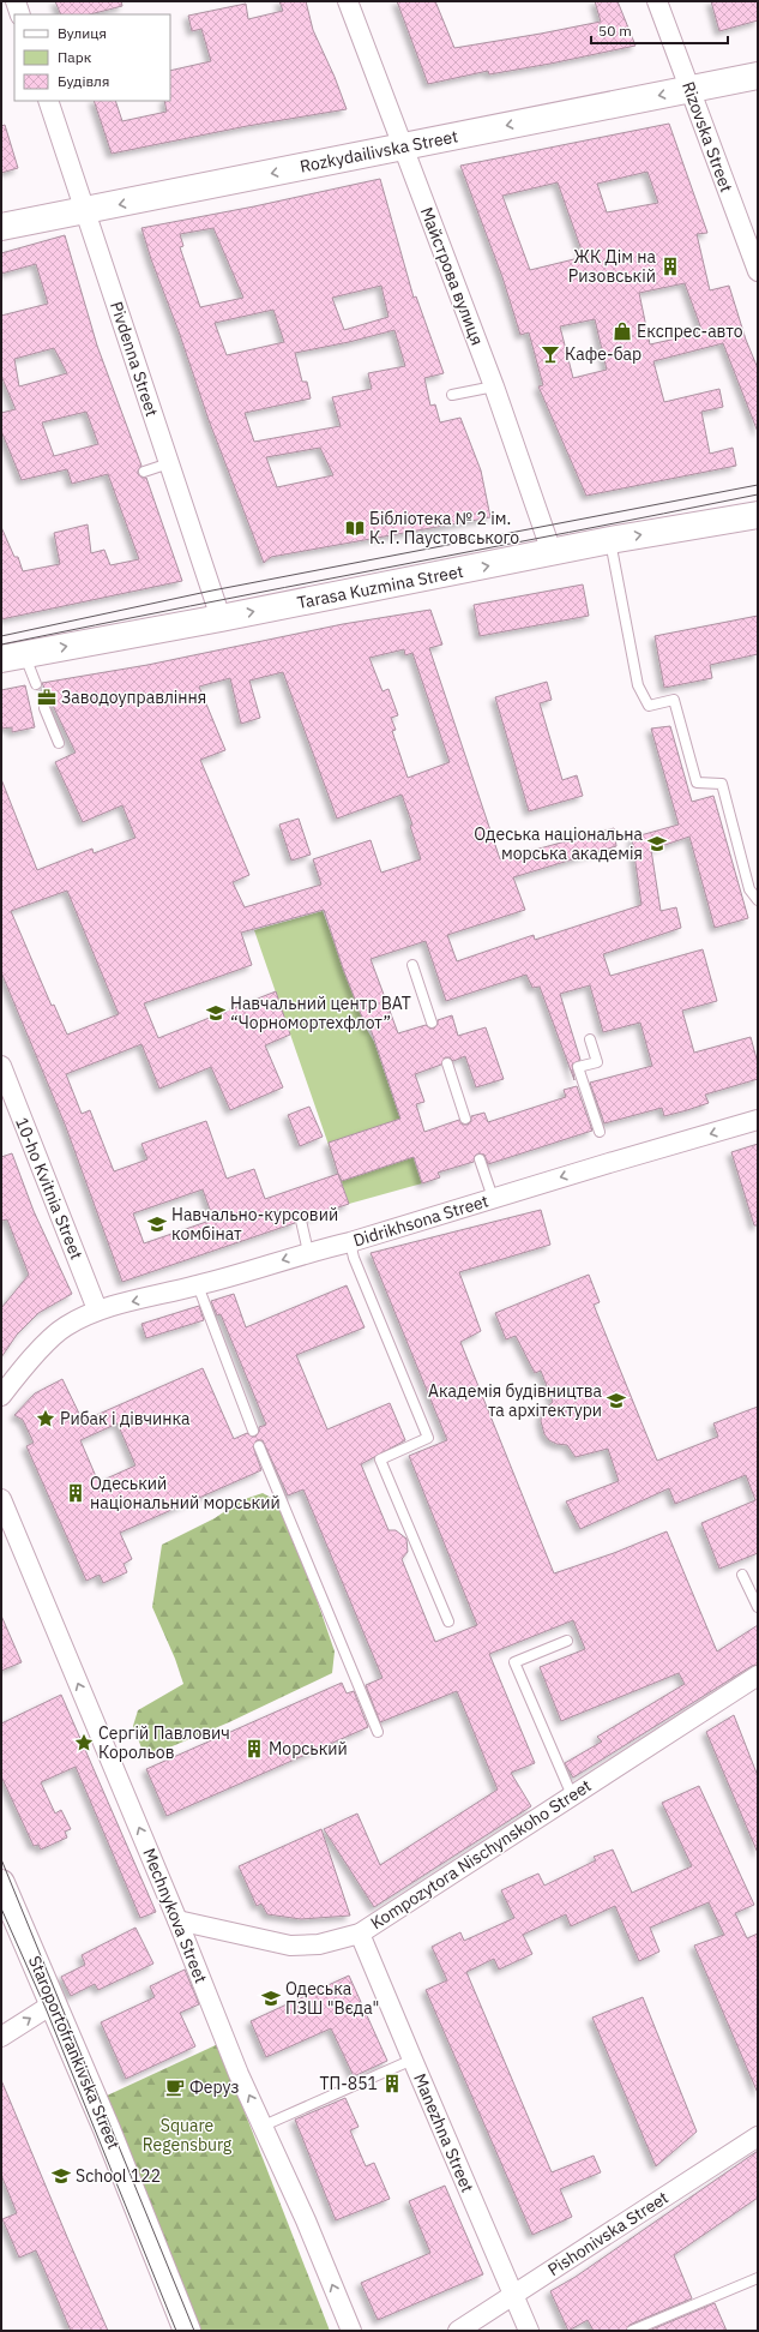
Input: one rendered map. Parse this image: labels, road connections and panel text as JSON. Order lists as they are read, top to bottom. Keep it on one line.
{"streets":{"street":["Rizovska Street","Rozkydailivska Street","Майстрова вулиця","Pivdenna Street","Tarasa Kuzmina Street","10-ho Kvitnia Street","Didrikhsona Street","Kompozytora Nischynskoho Street","Mechnykova Street","Staroportofrankivska Street","Manezhna Street","Pishonivska Street"]},"crossings":[["Rizovska Street","Rozkydailivska Street"],["Rozkydailivska Street","Майстрова вулиця"],["Rozkydailivska Street","Pivdenna Street"],["Майстрова вулиця","Tarasa Kuzmina Street"],["Pivdenna Street","Tarasa Kuzmina Street"],["10-ho Kvitnia Street","Didrikhsona Street"],["Kompozytora Nischynskoho Street","Mechnykova Street"],["Kompozytora Nischynskoho Street","Manezhna Street"],["Manezhna Street","Pishonivska Street"]],"one_way":["Rozkydailivska Street","Tarasa Kuzmina Street","Didrikhsona Street","Mechnykova Street"],"parks":["Square Regensburg"],"places":{"building":["ЖК Дім на Ризовській","Одеський національний морський","Морський","ТП-851"],"shop":["Експрес-авто"],"bar":["Кафе-бар"],"library":["Бібліотека № 2 ім. К. Г. Паустовського"],"office":["Заводоуправління"],"school or university":["Одеська національна морська академія","Навчальний центр ВАТ “Чорномортехфлот”","Навчально-курсовий комбінат","Академія будівництва та архітектури","Одеська ПЗШ \"Вєда\"","School 122"],"place":["Рибак і дівчинка","Сергій Павлович Корольов"],"cafe":["Феруз"]},"legend":["Вулиця","Парк","Будівля"],"scale_bar":"50 m"}
